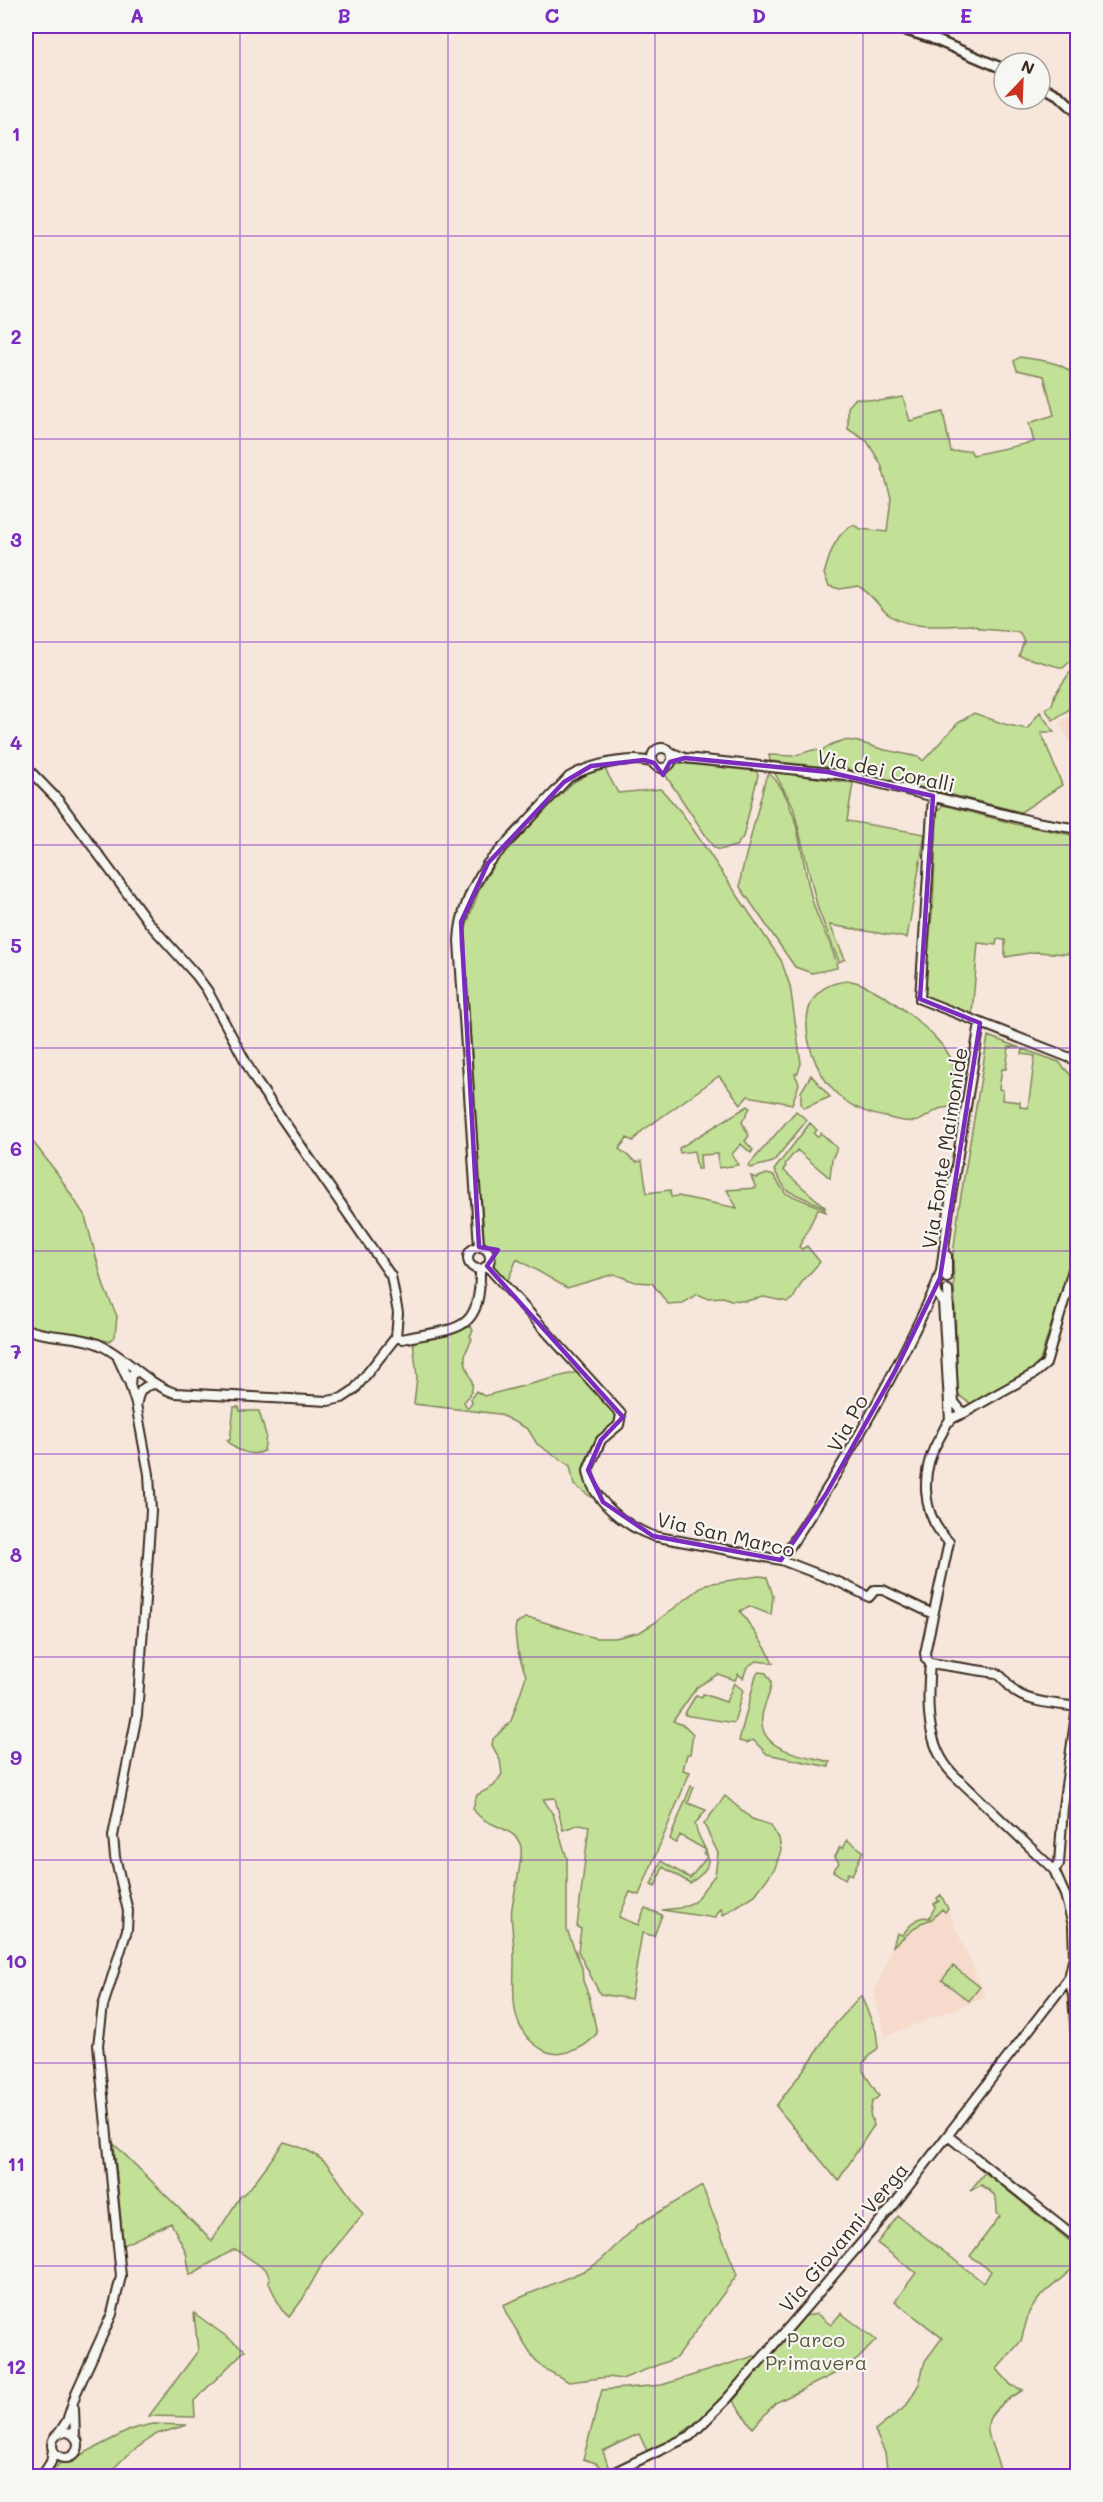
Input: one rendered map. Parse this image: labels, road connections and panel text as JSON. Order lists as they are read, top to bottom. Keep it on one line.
{"streets":{"street":["Via dei Coralli","Via Fonte Maimonide","Via Po","Via San Marco","Via Giovanni Verga"]},"crossings":[["Via Po","Via San Marco"]],"parks":["Parco Primavera"],"north":"top right","grid":{"columns":["A","B","C","D","E"],"rows":["1","2","3","4","5","6","7","8","9","10","11","12"]}}
